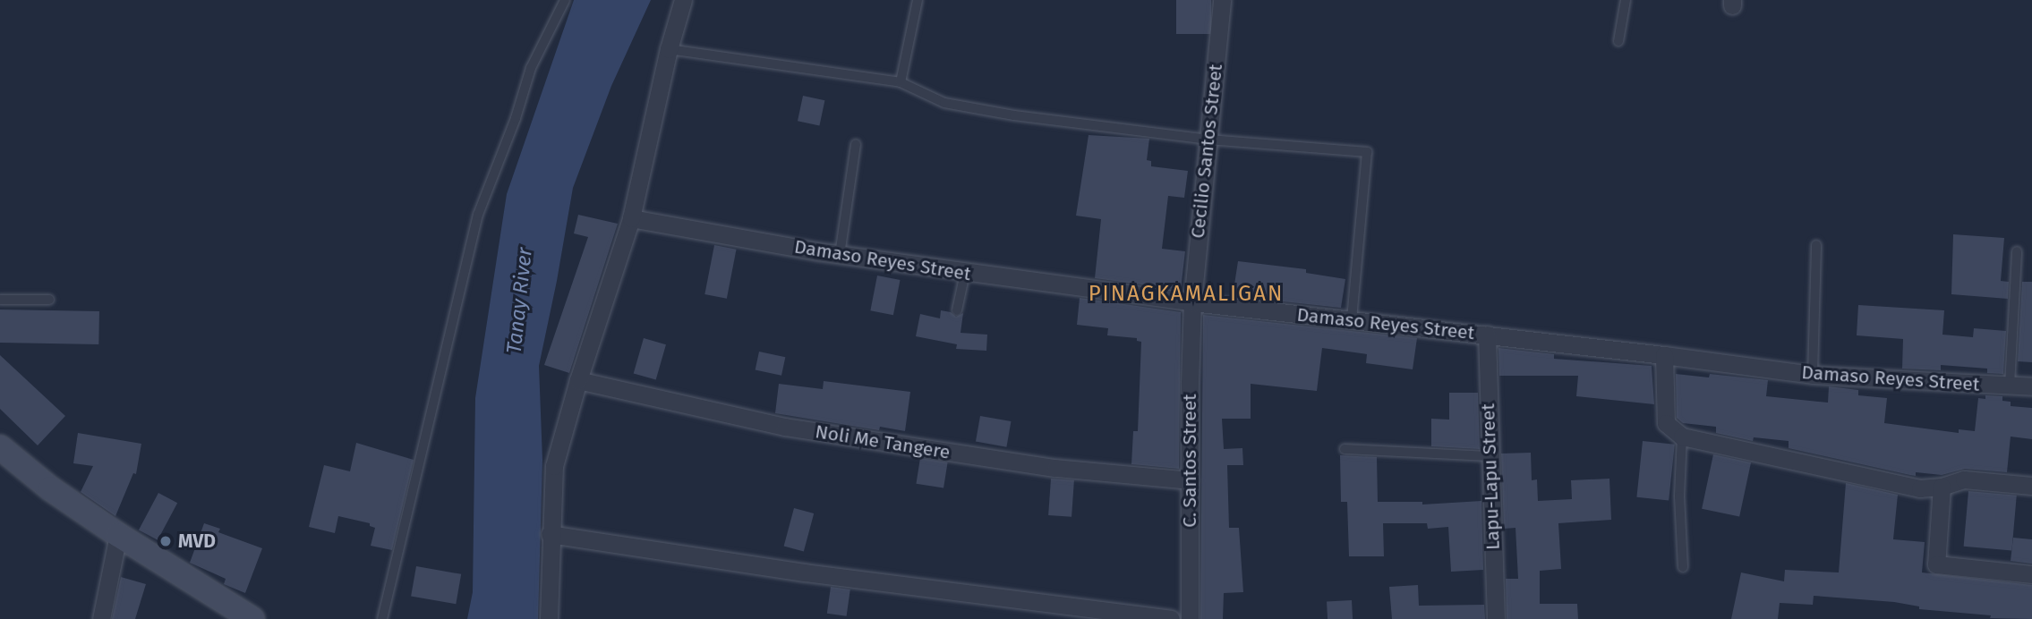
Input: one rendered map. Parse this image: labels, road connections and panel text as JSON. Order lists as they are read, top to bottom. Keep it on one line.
{"streets":{"street":["Cecilio Santos Street","Damaso Reyes Street","Noli Me Tangere","C. Santos Street","Lapu-Lapu Street"]},"crossings":[["Cecilio Santos Street","Damaso Reyes Street"],["Cecilio Santos Street","C. Santos Street"],["Damaso Reyes Street","C. Santos Street"],["Damaso Reyes Street","Lapu-Lapu Street"],["Noli Me Tangere","C. Santos Street"]],"districts":["PINAGKAMALIGAN"],"water":["Tanay River"],"places":["MVD"]}
